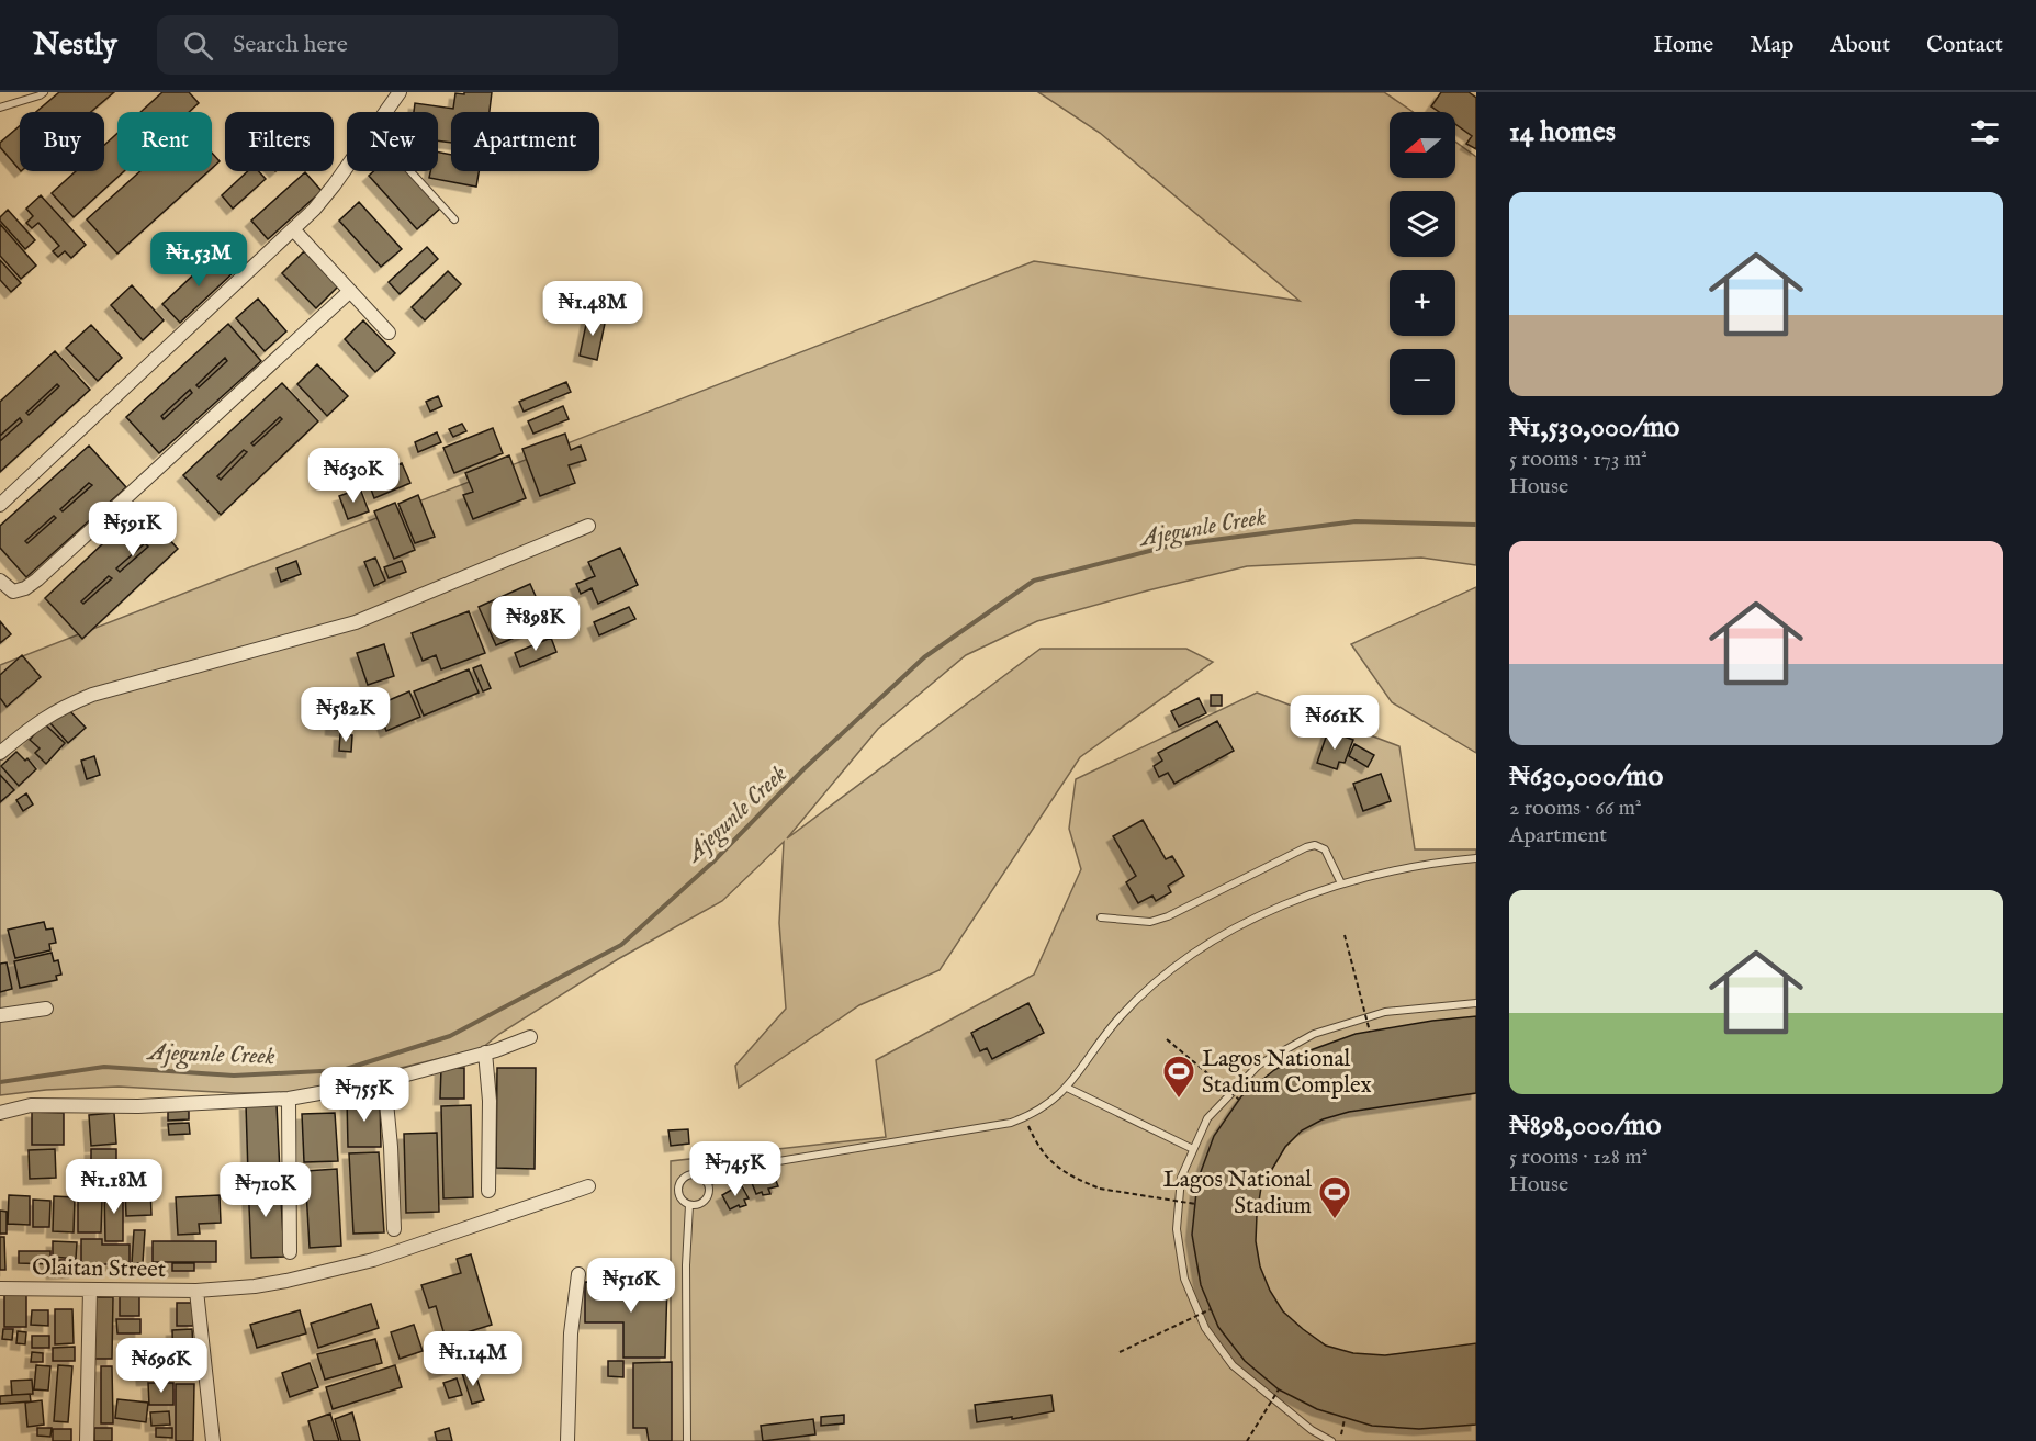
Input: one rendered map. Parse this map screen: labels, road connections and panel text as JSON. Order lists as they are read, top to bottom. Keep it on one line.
{"streets":{"street":["Olaitan Street"]},"water":["Ajegunle Creek"],"places":{"sports":["Lagos National Stadium Complex","Lagos National Stadium"]},"north":"left","page":{"header":"Nestly","search":"Search here","nav":["Home","Map","About","Contact"],"heading":"14 homes","map_buttons":["+","−"],"chip":["Buy","Rent","Filters","New","Apartment"],"list":[{"name":"₦1,530,000/mo","note":"5 rooms · 173 m² · House"},{"name":"₦630,000/mo","note":"2 rooms · 66 m² · Apartment"},{"name":"₦898,000/mo","note":"5 rooms · 128 m² · House"}],"price":["₦1.53M","₦1.48M","₦630K","₦591K","₦898K","₦582K","₦661K","₦755K","₦745K","₦1.18M","₦710K","₦516K","₦1.14M","₦696K"]}}
